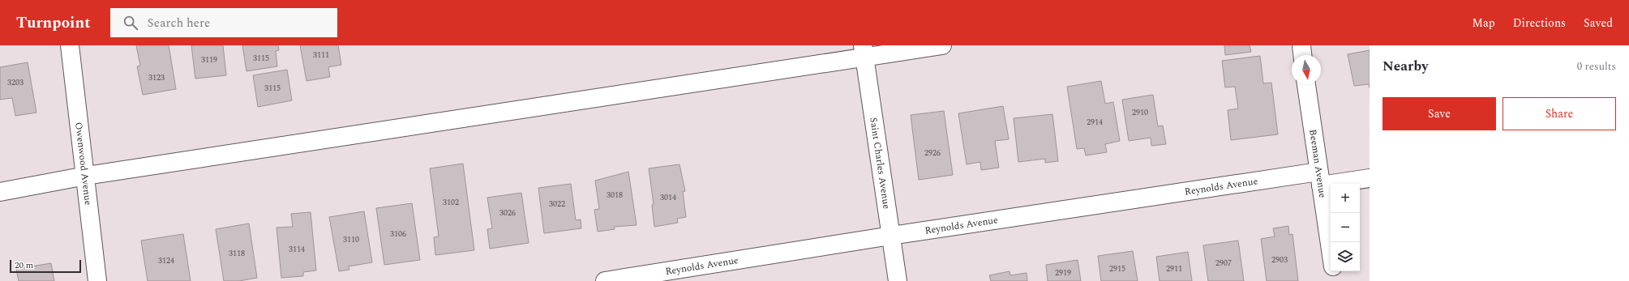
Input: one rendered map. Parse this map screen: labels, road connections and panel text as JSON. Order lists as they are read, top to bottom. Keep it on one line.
{"streets":{"street":["Owenwood Avenue","Saint Charles Avenue","Beeman Avenue","Reynolds Avenue"]},"crossings":[["Saint Charles Avenue","Reynolds Avenue"],["Beeman Avenue","Reynolds Avenue"]],"house_numbers":["3111","3115","3119","3123","3203","3115","2910","2914","2926","3018","3014","3102","3022","3026","3106","3110","3114","3118","2903","3124","2907","2915","2911","2919"],"scale_bar":"20 m","north":"bottom","page":{"header":"Turnpoint","search":"Search here","nav":["Map","Directions","Saved"],"heading":["Nearby","0 results"],"buttons":["Save","Share"],"map_buttons":["+","−"],"scale":"20 m"}}
